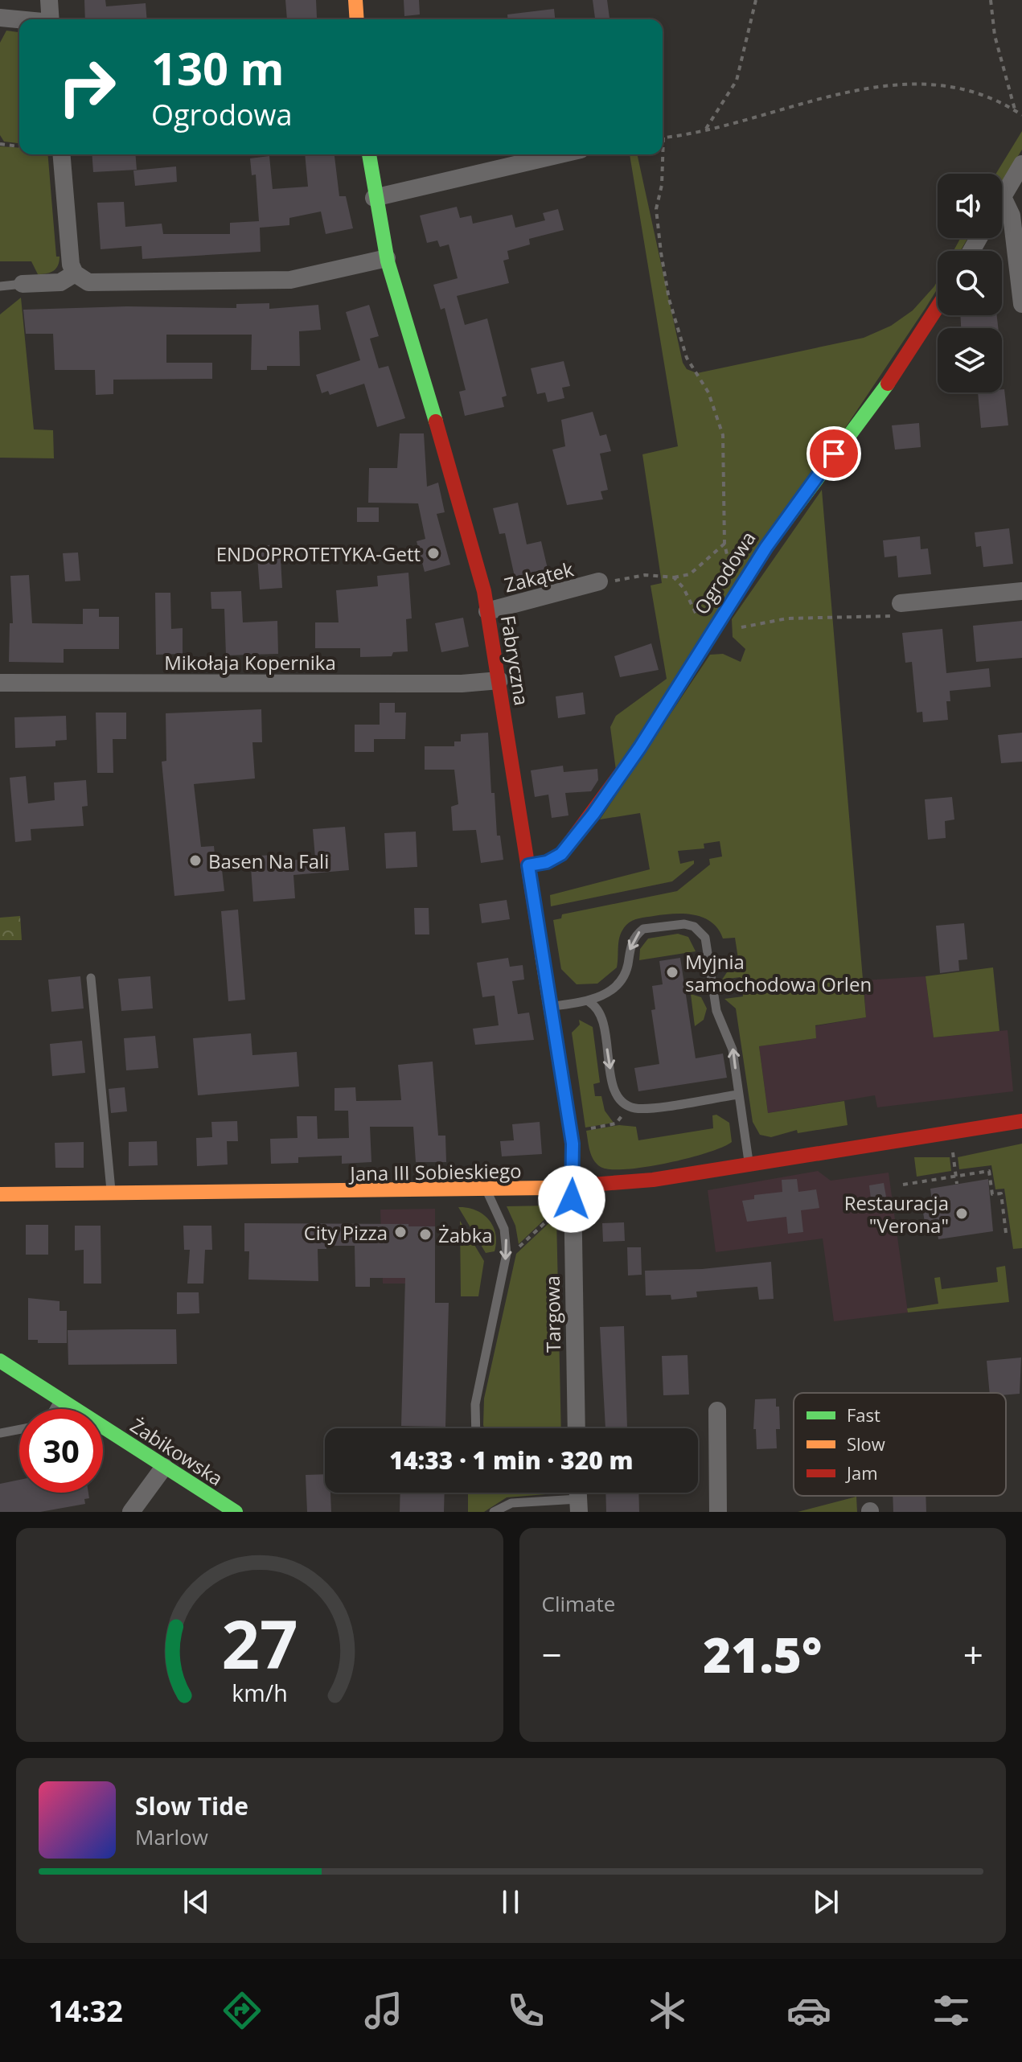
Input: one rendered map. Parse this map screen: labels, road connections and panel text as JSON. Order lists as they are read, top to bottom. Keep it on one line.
{"streets":{"street":["Ogrodowa","Zakątek","Fabryczna","Mikołaja Kopernika","Jana III Sobieskiego","Targowa","Żabikowska"]},"crossings":[["Ogrodowa","Fabryczna"],["Zakątek","Fabryczna"],["Fabryczna","Mikołaja Kopernika"],["Fabryczna","Jana III Sobieskiego"],["Fabryczna","Targowa"],["Jana III Sobieskiego","Targowa"]],"places":["ENDOPROTETYKA-Gett","Basen Na Fali","Myjnia samochodowa Orlen","Restauracja \"Verona\"","City Pizza","Żabka"],"legend":["Fast","Slow","Jam"],"page":{"turn":["130 m","Ogrodowa"],"limit":"30","trip":"14:33 · 1 min · 320 m","tile":"Climate","heat":["−","21.5°","+"],"song":["Slow Tide","Marlow"],"tabs":"14:32","gauge":["27","km/h"]}}
